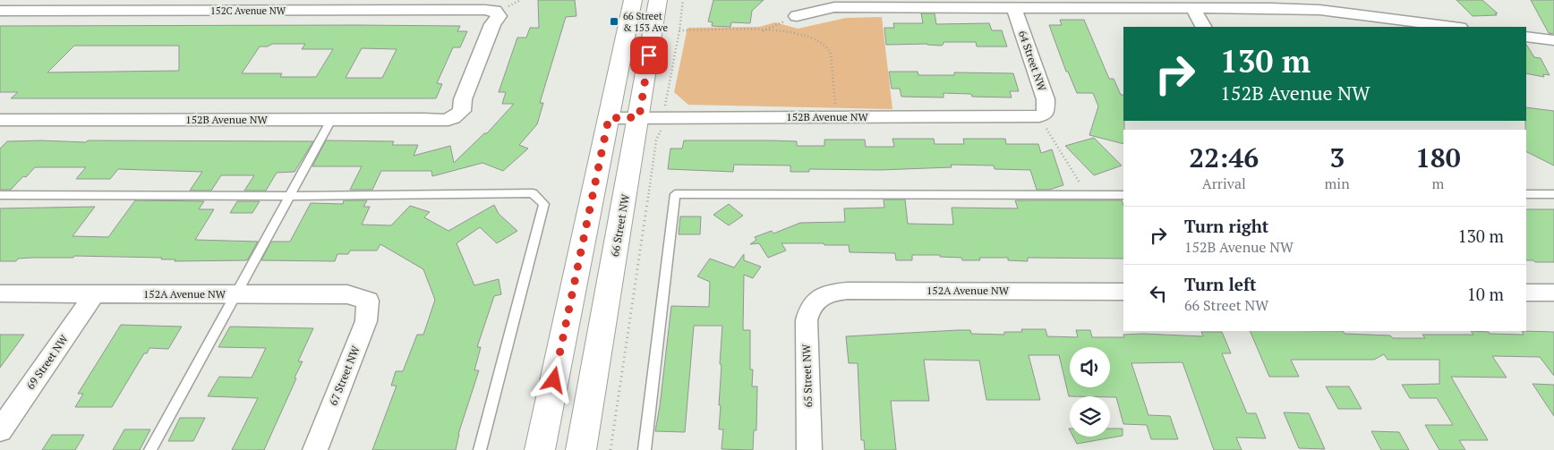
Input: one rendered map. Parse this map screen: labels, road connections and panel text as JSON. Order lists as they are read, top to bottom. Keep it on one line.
{"streets":{"main road":["66 Street NW"],"street":["152C Avenue NW","64 Street NW","152B Avenue NW","152A Avenue NW","69 Street NW","67 Street NW","65 Street NW"]},"crossings":[["152C Avenue NW","152B Avenue NW"],["64 Street NW","152B Avenue NW"],["152B Avenue NW","66 Street NW"],["152A Avenue NW","69 Street NW"],["152A Avenue NW","67 Street NW"],["152A Avenue NW","65 Street NW"]],"places":{"transit":["66 Street & 153 Ave"]},"page":{"turn":["130 m","152B Avenue NW"],"eta":["22:46","Arrival","3","min","180","m"],"list":[{"name":"Turn right","note":"152B Avenue NW","value":"130 m"},{"name":"Turn left","note":"66 Street NW","value":"10 m"}]}}
